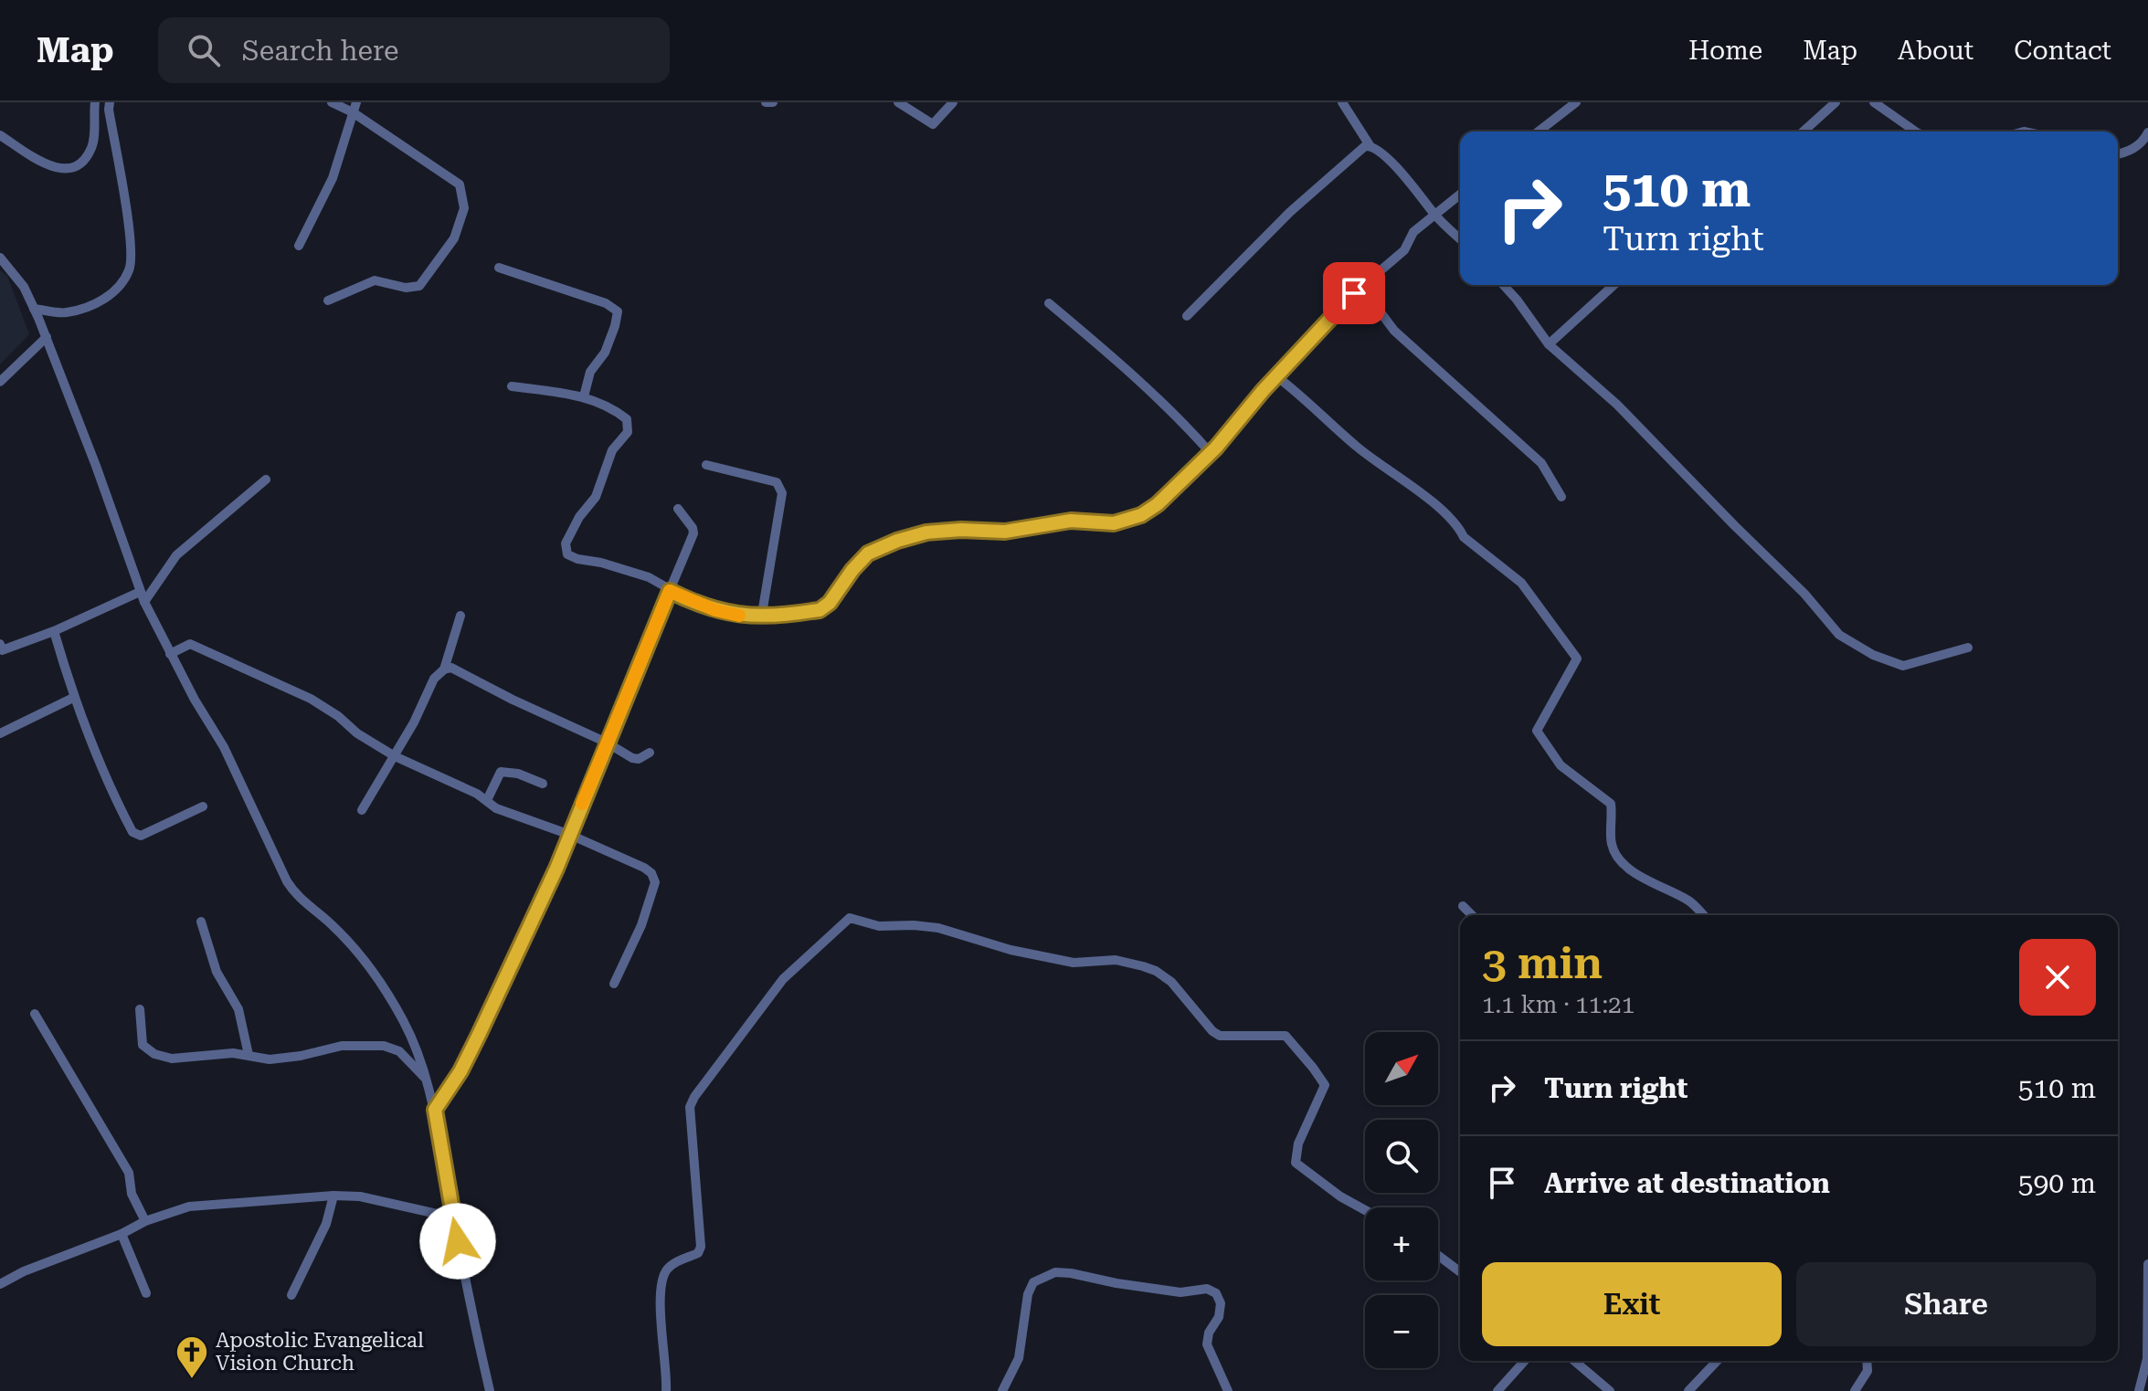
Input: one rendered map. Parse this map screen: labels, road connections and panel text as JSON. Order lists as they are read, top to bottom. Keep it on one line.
{"places":{"church":["Apostolic Evangelical Vision Church"]},"north":"top right","page":{"header":"Map","search":"Search here","nav":["Home","Map","About","Contact"],"turn":["510 m","Turn right"],"heading":["3 min","1.1 km · 11:21"],"map_buttons":["+","−"],"list":[{"name":"Turn right","value":"510 m"},{"name":"Arrive at destination","value":"590 m"}],"buttons":["Exit","Share"]}}
